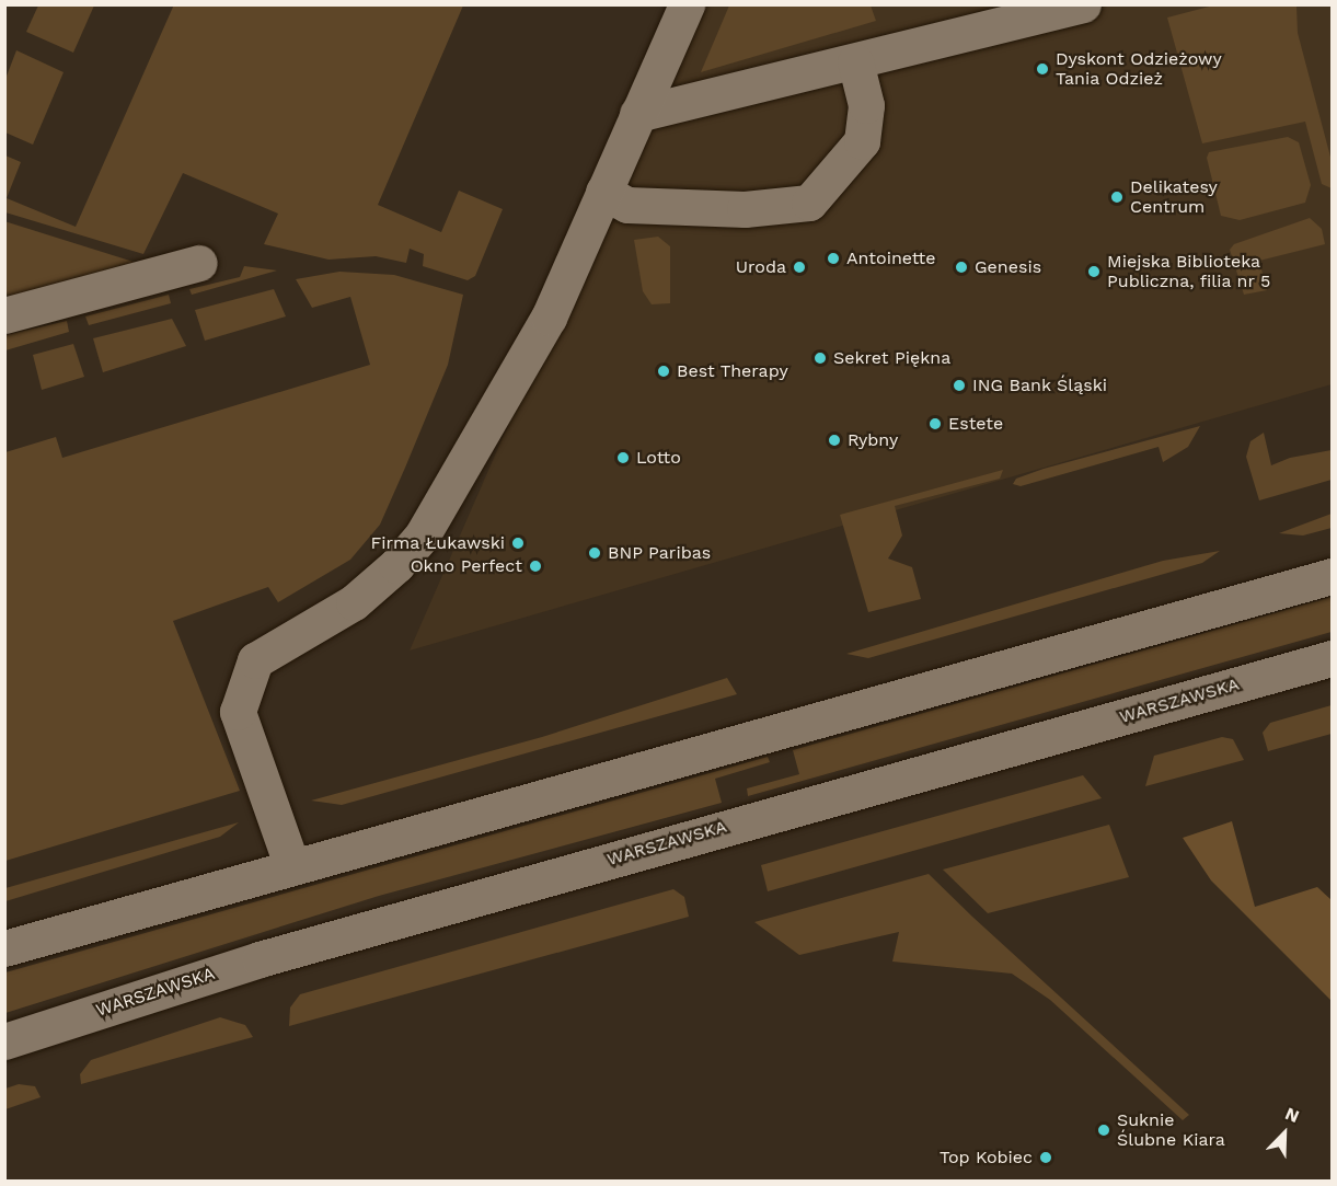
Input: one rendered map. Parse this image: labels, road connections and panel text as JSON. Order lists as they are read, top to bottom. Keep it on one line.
{"streets":{"main road":["WARSZAWSKA"]},"places":["Dyskont Odzieżowy Tania Odzież","Delikatesy Centrum","Antoinette","Uroda","Genesis","Miejska Biblioteka Publiczna, filia nr 5","Sekret Piękna","Best Therapy","ING Bank Śląski","Estete","Rybny","Lotto","Firma Łukawski","BNP Paribas","Okno Perfect","Suknie Ślubne Kiara","Top Kobiec"],"north":"top right"}
